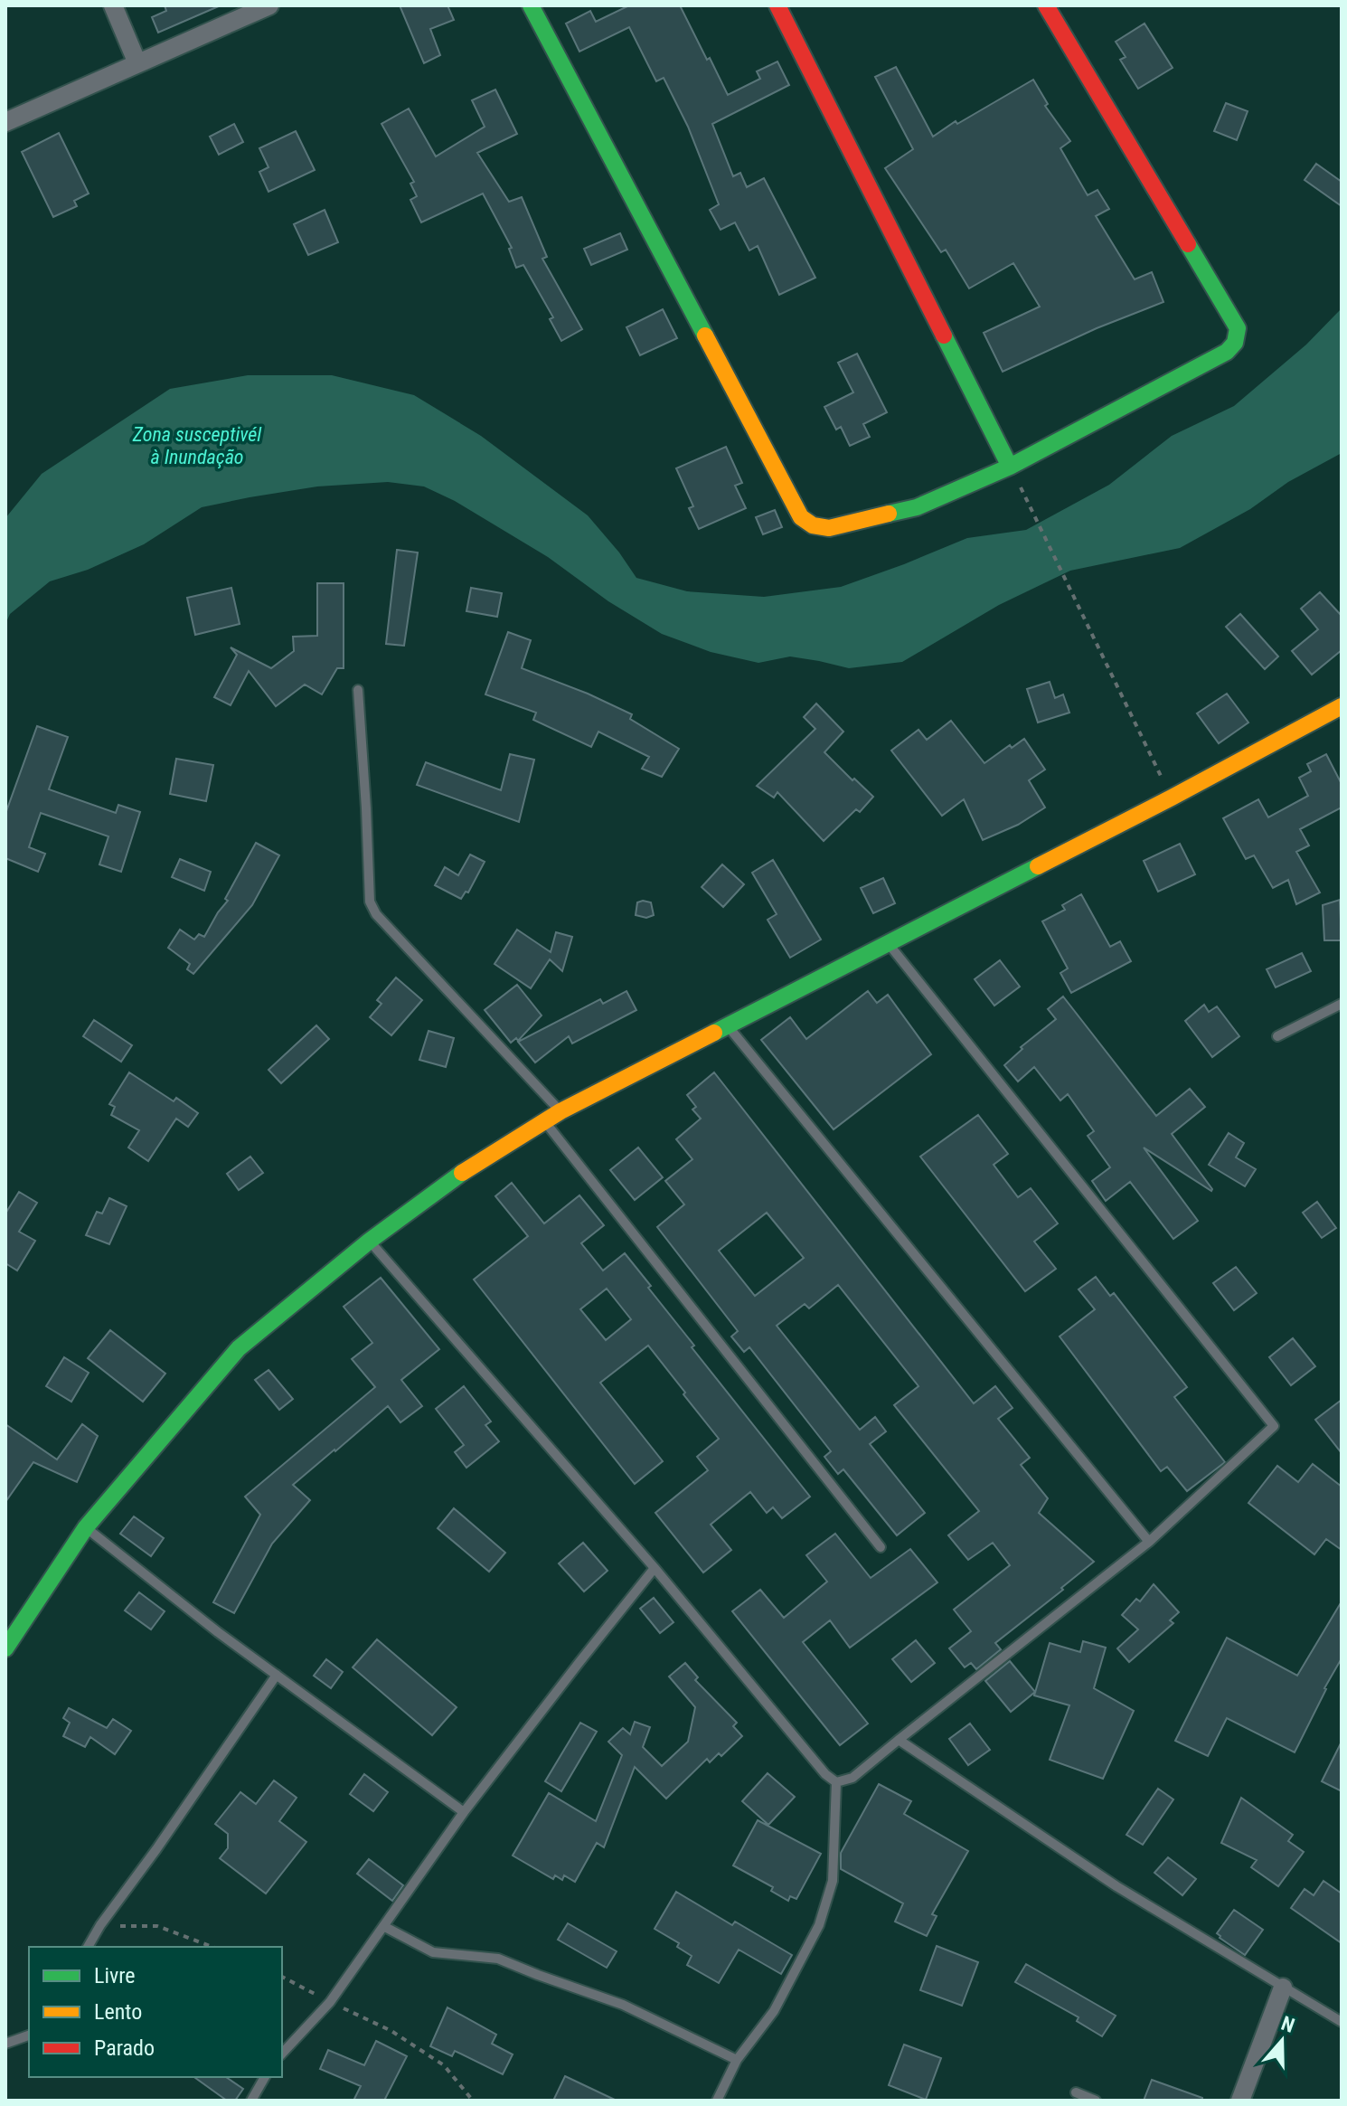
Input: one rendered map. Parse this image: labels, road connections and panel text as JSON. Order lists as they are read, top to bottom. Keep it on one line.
{"water":["Zona susceptivél à Inundação"],"legend":["Livre","Lento","Parado"],"north":"top"}
